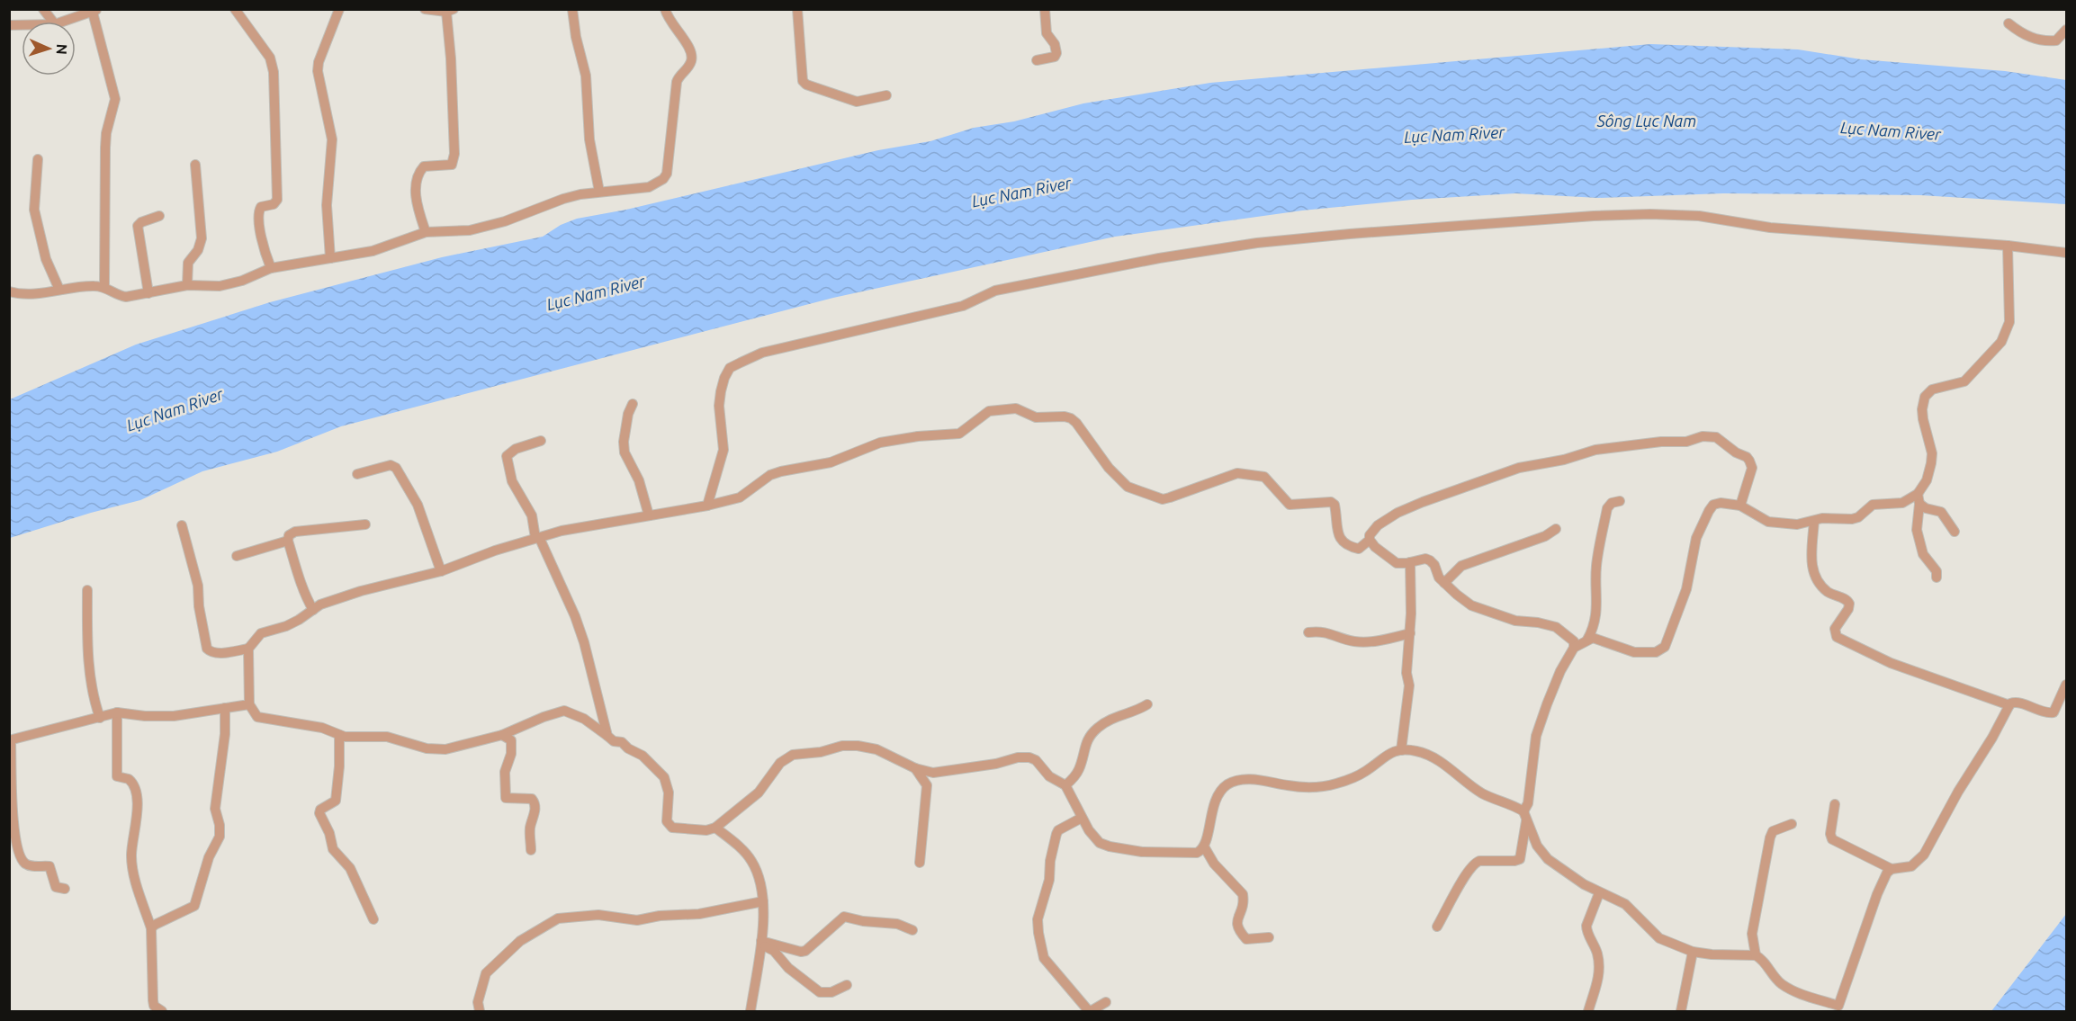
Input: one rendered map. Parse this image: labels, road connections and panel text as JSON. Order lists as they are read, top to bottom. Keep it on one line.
{"water":["Sông Lục Nam","Lục Nam River"],"north":"right"}
